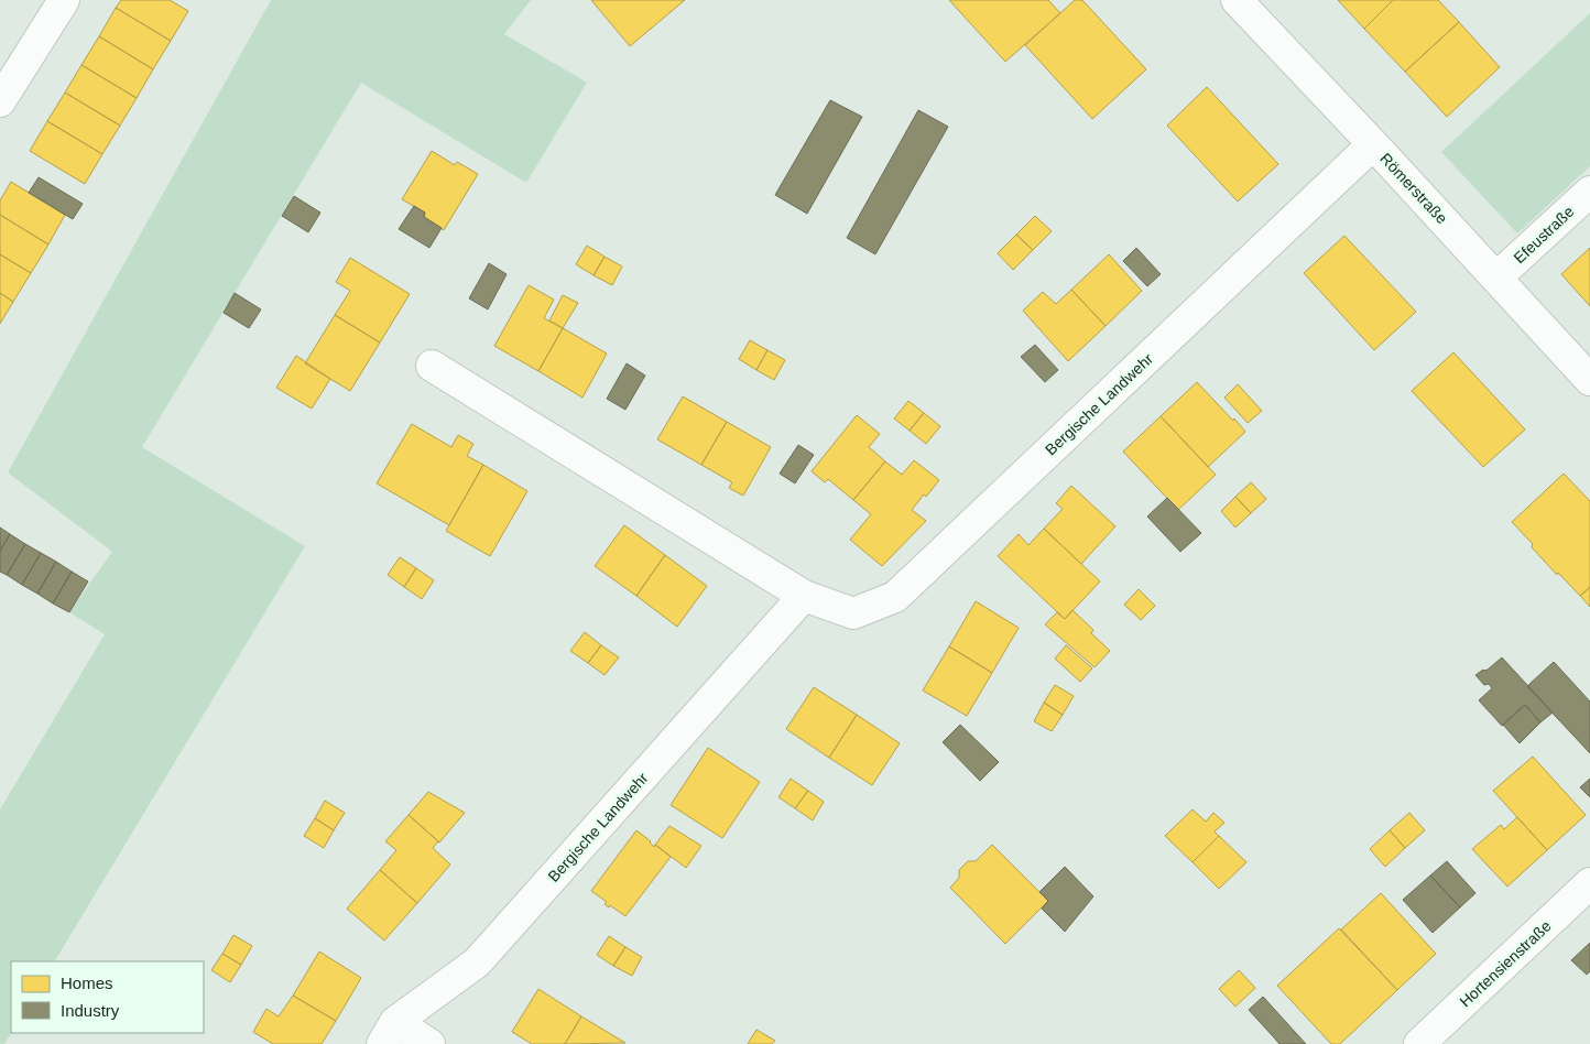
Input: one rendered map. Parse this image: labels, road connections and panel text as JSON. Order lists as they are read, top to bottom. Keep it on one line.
{"streets":{"street":["Römerstraße","Efeustraße","Bergische Landwehr","Hortensienstraße"]},"crossings":[["Römerstraße","Efeustraße"],["Römerstraße","Bergische Landwehr"]],"legend":["Homes","Industry"]}
